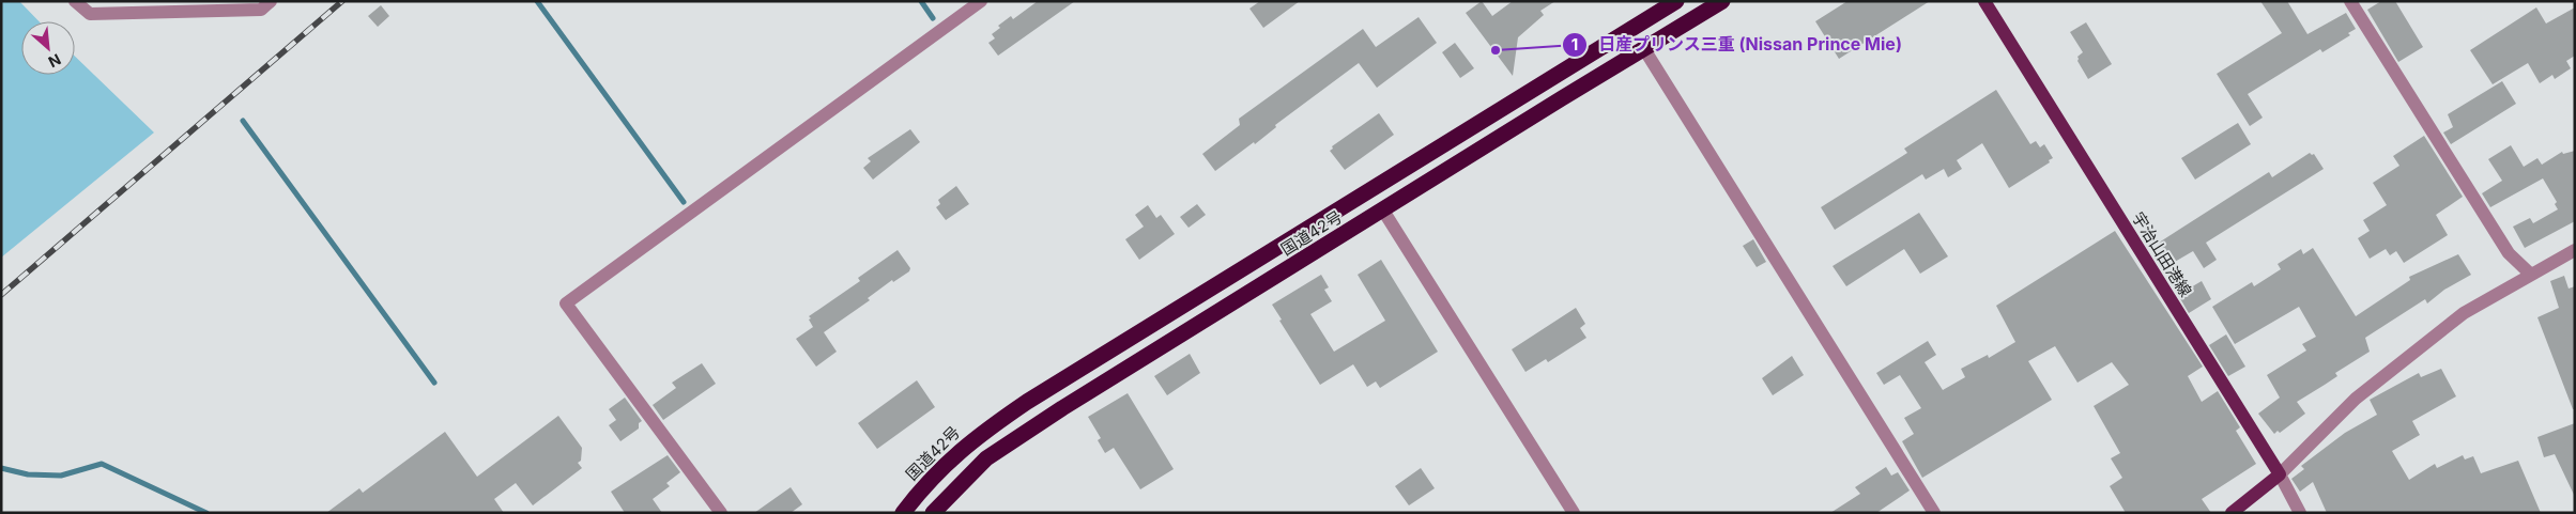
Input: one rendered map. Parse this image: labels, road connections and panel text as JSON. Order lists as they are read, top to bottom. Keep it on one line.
{"streets":{"highway":["国道42号"],"main road":["宇治山田港線"]},"places":["日産プリンス三重 (Nissan Prince Mie)"],"north":"bottom right"}
